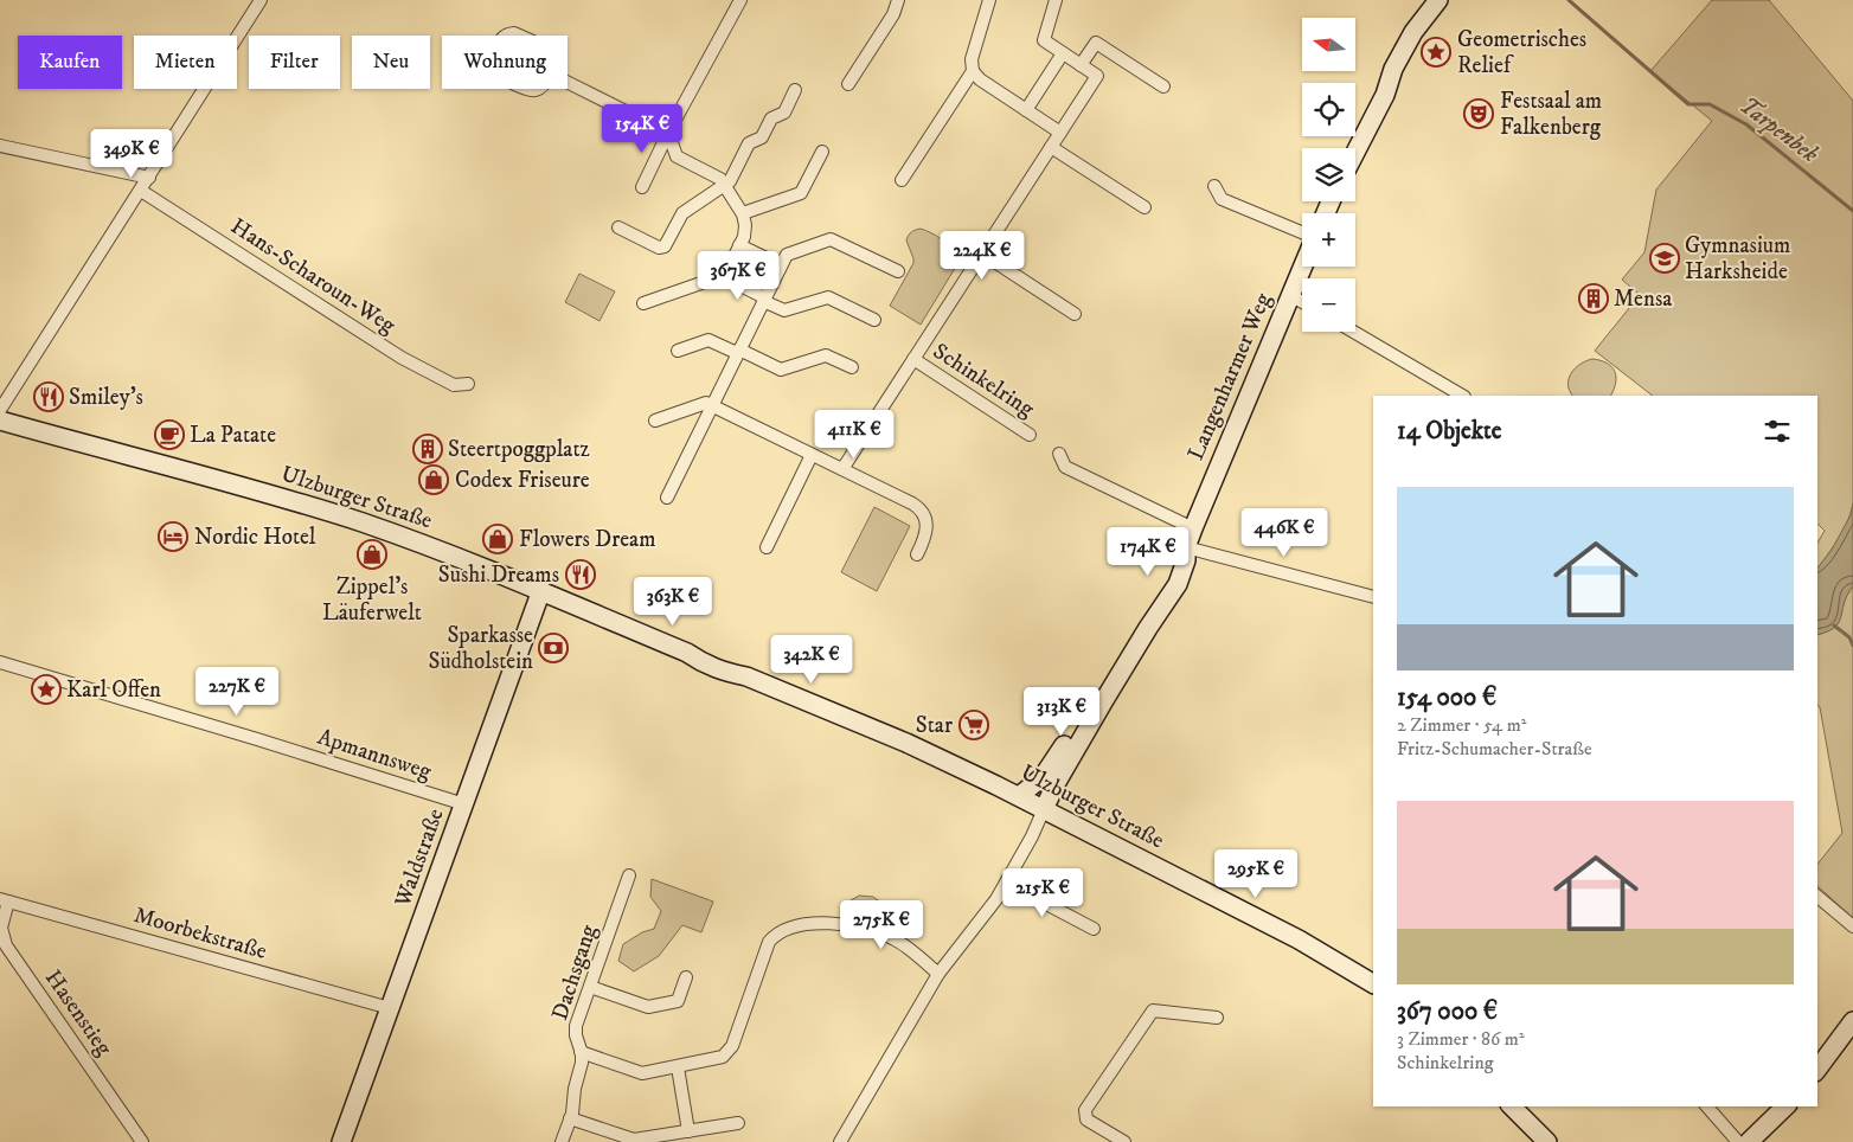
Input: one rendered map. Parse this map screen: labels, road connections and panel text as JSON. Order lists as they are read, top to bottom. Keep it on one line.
{"streets":{"main road":["Langenharmer Weg","Ulzburger Straße","Waldstraße"],"street":["Hans-Scharoun-Weg","Schinkelring","Apmannsweg","Moorbekstraße","Dachsgang","Hasenstieg"]},"crossings":[["Langenharmer Weg","Ulzburger Straße"],["Ulzburger Straße","Waldstraße"],["Apmannsweg","Waldstraße"],["Waldstraße","Moorbekstraße"],["Moorbekstraße","Hasenstieg"]],"water":["Tarpenbek"],"places":{"place":["Geometrisches Relief","Karl Offen"],"theatre":["Festsaal am Falkenberg"],"school or university":["Gymnasium Harksheide"],"building":["Mensa","Steertpoggplatz"],"restaurant":["Smiley's","Sushi Dreams"],"cafe":["La Patate"],"shop":["Codex Friseure","Flowers Dream","Zippel's Läuferwelt"],"hotel":["Nordic Hotel"],"bank":["Sparkasse Südholstein"],"supermarket":["Star"]},"north":"left","page":{"map_buttons":["+","−"],"chip":["Kaufen","Mieten","Filter","Neu","Wohnung"],"price":["154K €","349K €","224K €","367K €","411K €","446K €","174K €","363K €","342K €","227K €","313K €","295K €","215K €","275K €"],"heading":"14 Objekte","list":[{"name":"154 000 €","note":"2 Zimmer · 54 m² · Fritz-Schumacher-Straße"},{"name":"367 000 €","note":"3 Zimmer · 86 m² · Schinkelring"}]}}
